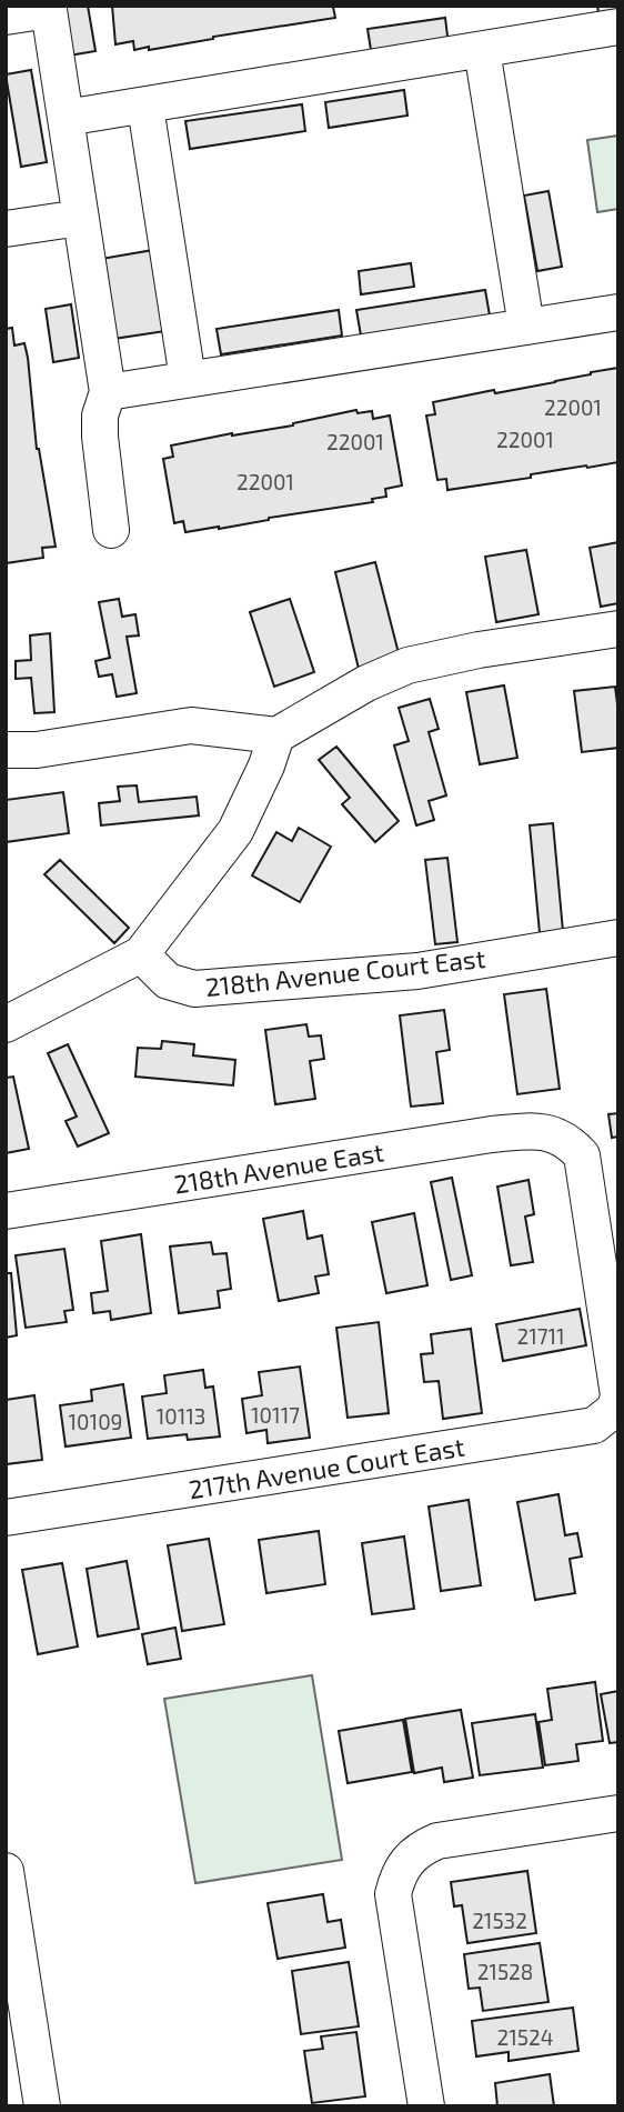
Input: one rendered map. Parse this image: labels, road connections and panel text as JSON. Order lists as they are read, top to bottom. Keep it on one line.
{"streets":{"street":["218th Avenue Court East","218th Avenue East","217th Avenue Court East"]},"crossings":[["218th Avenue East","217th Avenue Court East"]],"house_numbers":["22001","22001","22001","22001","21711","10117","10113","10109","21532","21528","21524"]}
